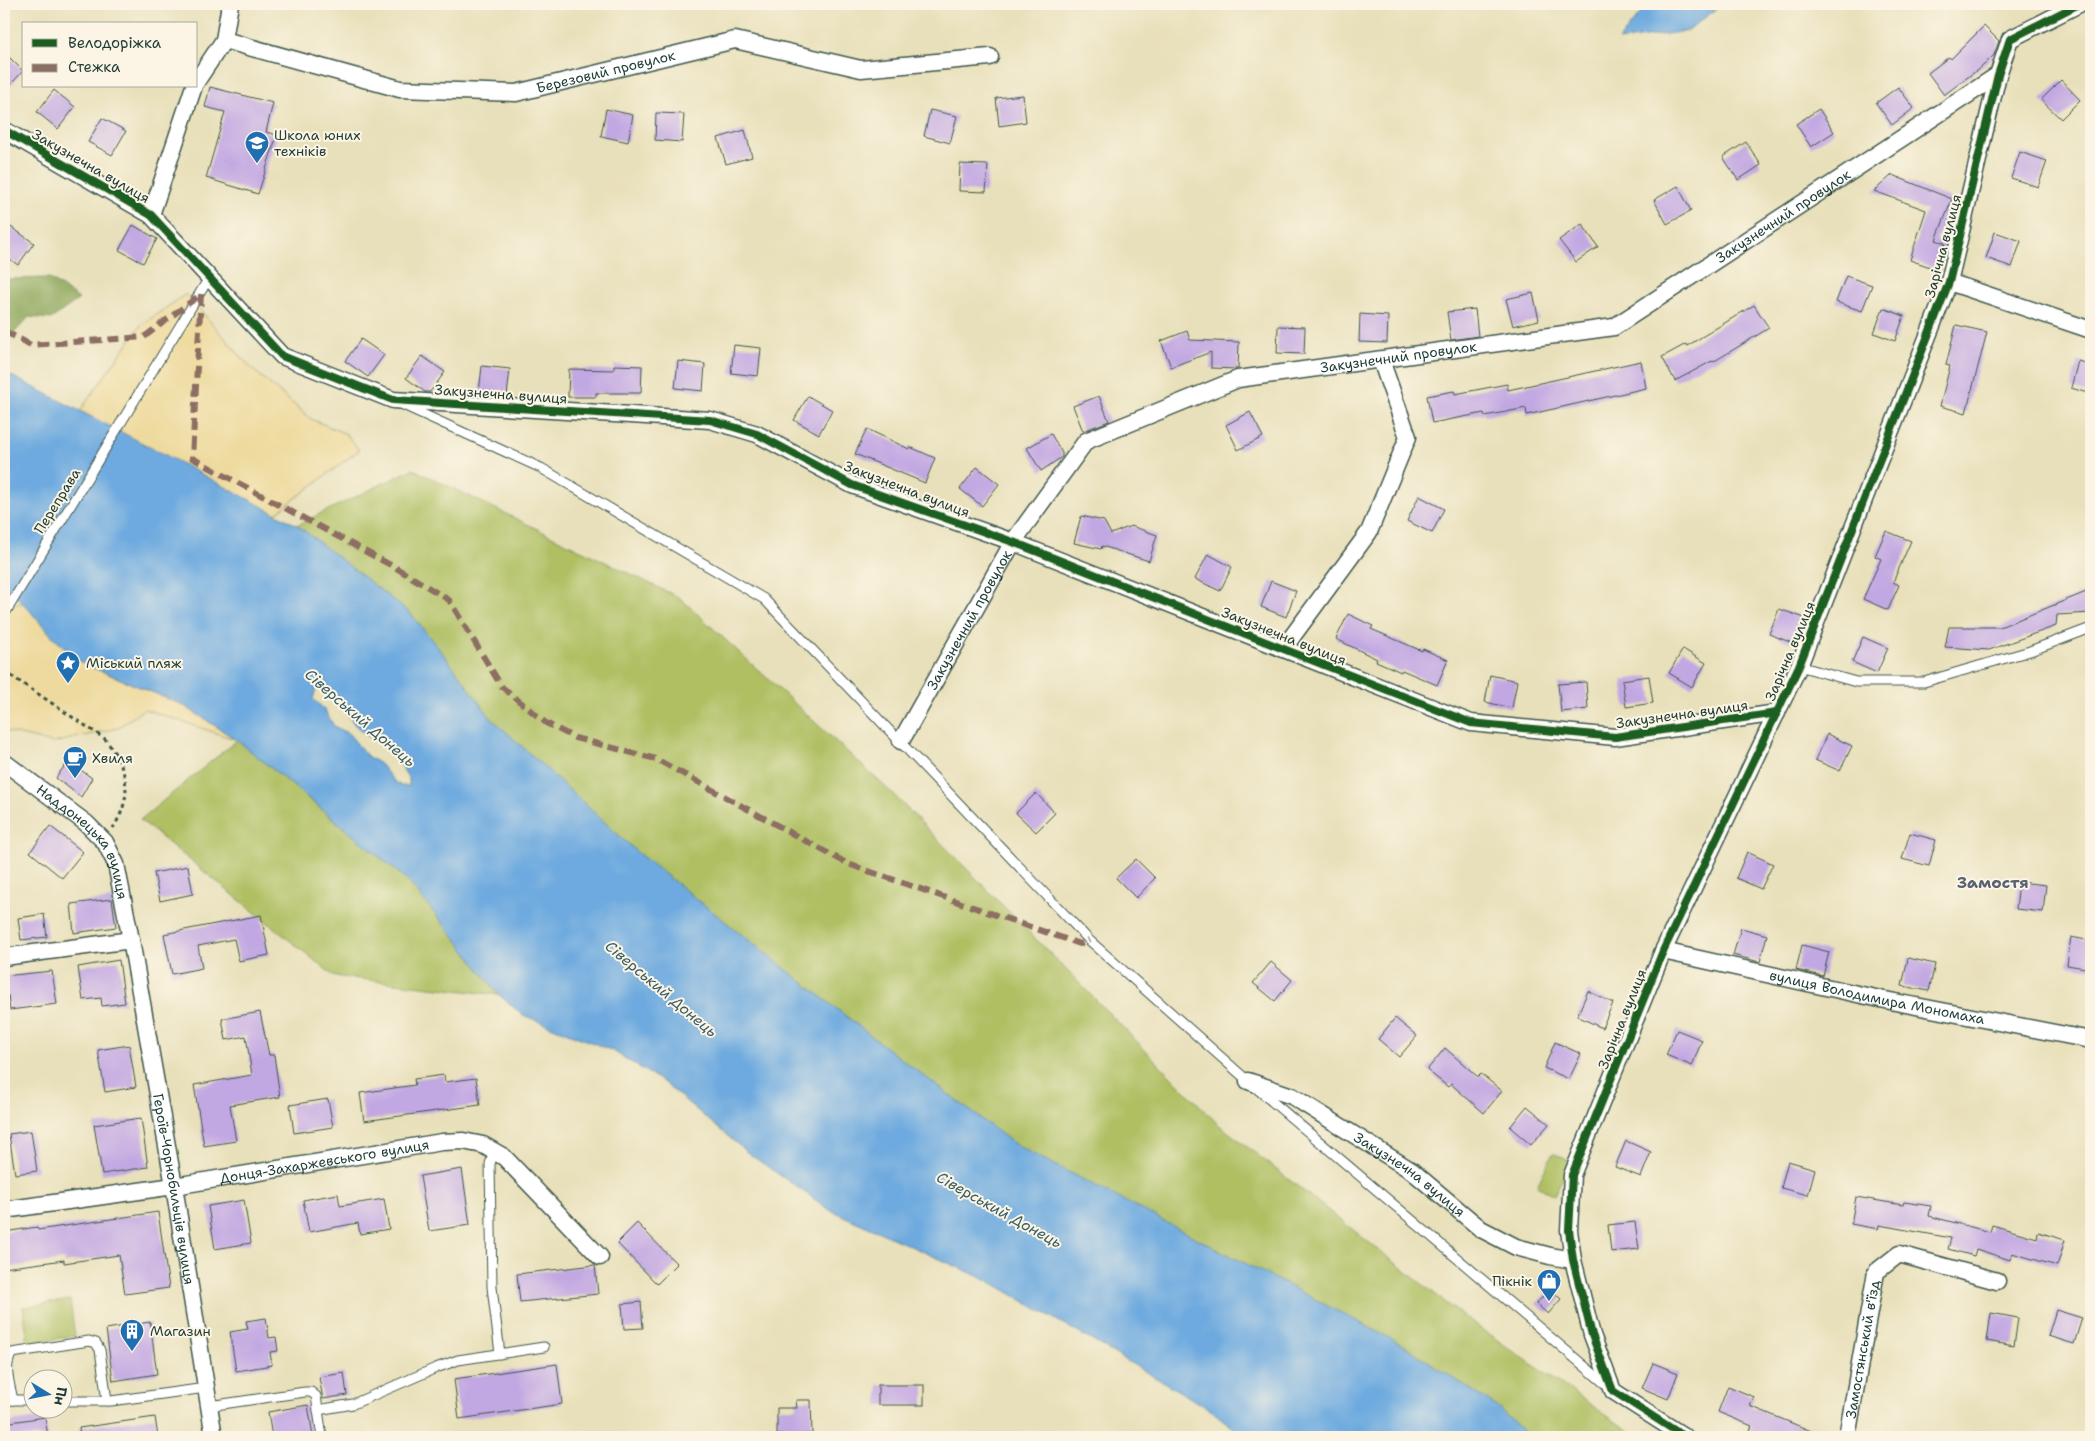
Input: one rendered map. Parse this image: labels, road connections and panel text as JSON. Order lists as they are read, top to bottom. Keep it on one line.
{"streets":{"street":["Березовий провулок","Закузнечна вулиця","Закузнечний провулок","Зарічна вулиця","Наддонецька вулиця","вулиця Володимира Мономаха","Донця-Захаржевського вулиця","Героїв-Чорнобильців вулиця","Замостянський в'їзд"],"lane":["Переправа"]},"crossings":[["Закузнечна вулиця","Закузнечний провулок"],["Закузнечна вулиця","Зарічна вулиця"],["Закузнечна вулиця","Переправа"],["Закузнечний провулок","Зарічна вулиця"],["Зарічна вулиця","вулиця Володимира Мономаха"],["Наддонецька вулиця","Героїв-Чорнобильців вулиця"],["Донця-Захаржевського вулиця","Героїв-Чорнобильців вулиця"]],"districts":["Замостя"],"water":["Сіверський Донець"],"places":{"school or university":["Школа юних техніків"],"place":["Міський пляж"],"cafe":["Хвиля"],"shop":["Пікнік"],"building":["Магазин"]},"legend":["Велодоріжка","Стежка"],"north":"right"}
